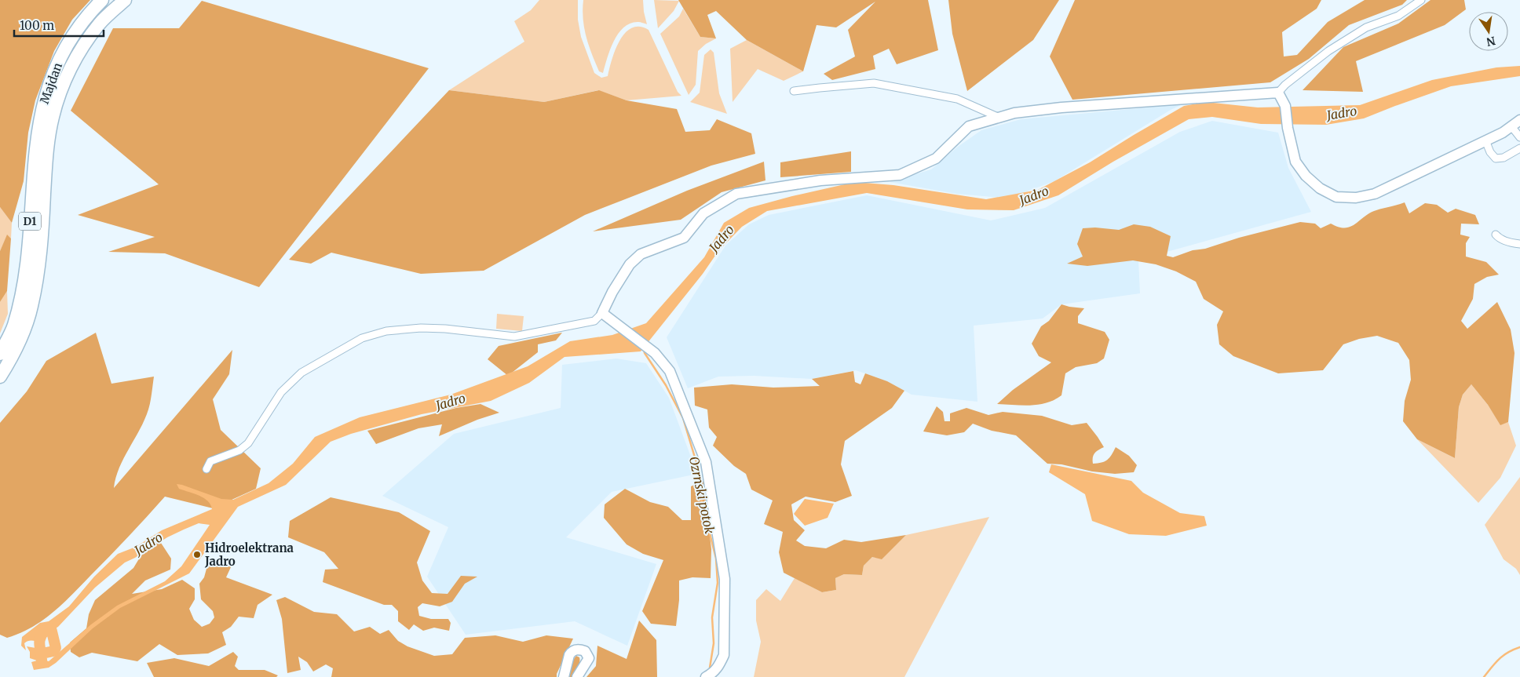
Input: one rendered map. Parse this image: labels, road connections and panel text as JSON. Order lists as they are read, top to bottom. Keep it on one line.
{"streets":{"highway":["Majdan","D1"]},"crossings":[["Majdan","D1"]],"water":["Jadro","Ozrnski potok"],"places":["Hidroelektrana Jadro"],"scale_bar":"100 m","north":"bottom"}
